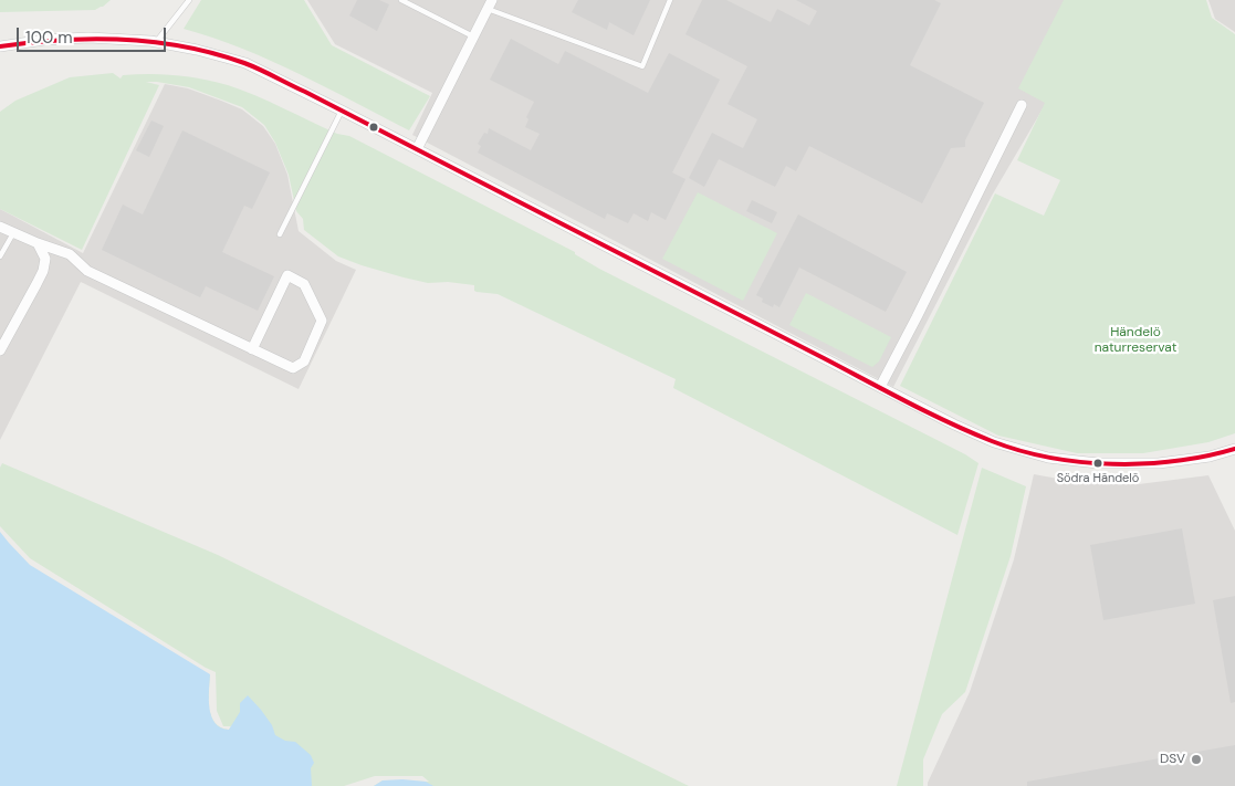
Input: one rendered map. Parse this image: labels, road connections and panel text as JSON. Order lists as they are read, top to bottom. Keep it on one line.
{"parks":["Händelö naturreservat"],"places":["Södra Händelö","DSV"],"scale_bar":"100 m"}
